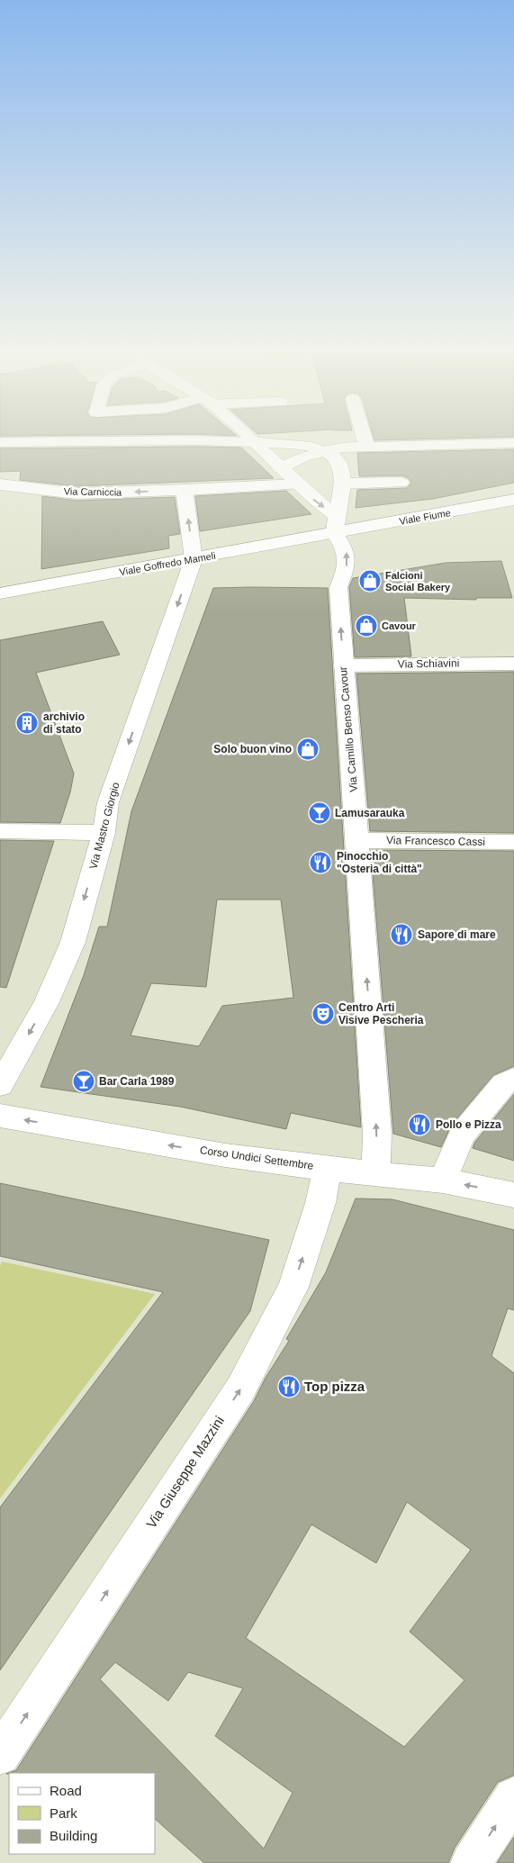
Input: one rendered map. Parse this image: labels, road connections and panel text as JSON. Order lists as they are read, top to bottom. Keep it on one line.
{"streets":{"street":["Via Carniccia","Viale Fiume","Viale Goffredo Mameli","Via Schiavini","Via Camillo Benso Cavour","Via Mastro Giorgio","Via Francesco Cassi","Corso Undici Settembre","Via Giuseppe Mazzini"]},"crossings":[["Viale Fiume","Viale Goffredo Mameli"],["Viale Fiume","Via Camillo Benso Cavour"],["Viale Goffredo Mameli","Via Camillo Benso Cavour"],["Viale Goffredo Mameli","Via Mastro Giorgio"],["Via Schiavini","Via Camillo Benso Cavour"],["Via Camillo Benso Cavour","Via Francesco Cassi"],["Via Camillo Benso Cavour","Corso Undici Settembre"],["Corso Undici Settembre","Via Giuseppe Mazzini"]],"one_way":["Via Camillo Benso Cavour","Via Mastro Giorgio","Corso Undici Settembre","Via Giuseppe Mazzini"],"places":{"shop":["Falcioni Social Bakery","Cavour","Solo buon vino"],"building":["archivio di stato"],"bar":["Lamusarauka","Bar Carla 1989"],"restaurant":["Pinocchio \"Osteria di città\"","Sapore di mare","Pollo e Pizza","Top pizza"],"theatre":["Centro Arti Visive Pescheria"]},"legend":["Road","Park","Building"]}
